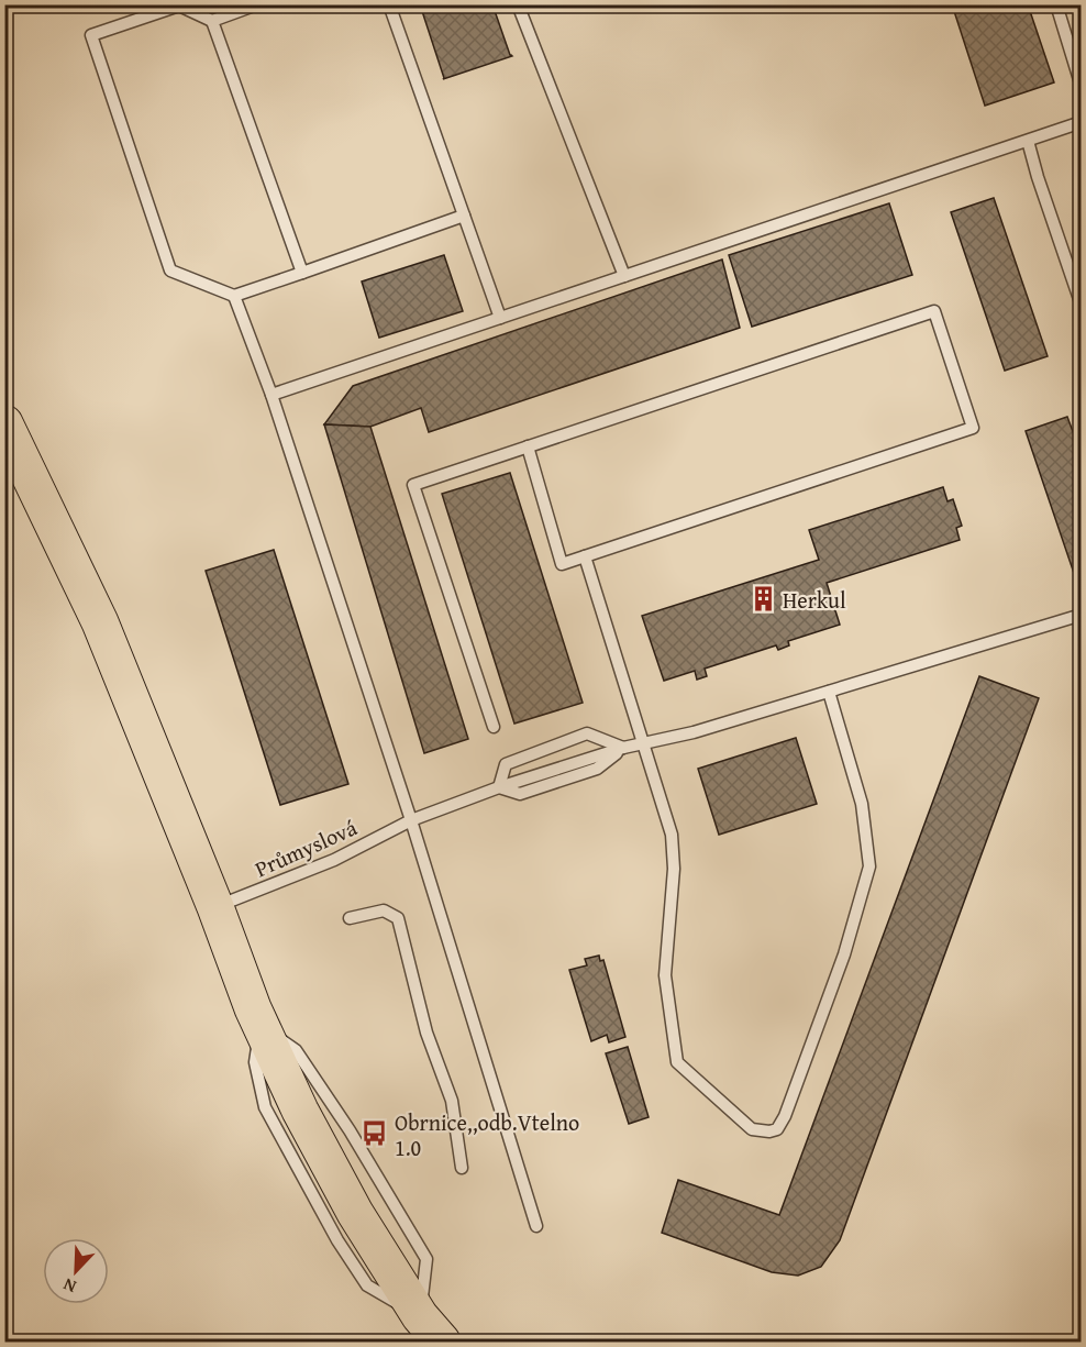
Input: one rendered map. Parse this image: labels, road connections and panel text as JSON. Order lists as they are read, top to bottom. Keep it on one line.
{"streets":{"lane":["Průmyslová"]},"places":{"building":["Herkul"],"bus stop":["Obrnice,,odb.Vtelno 1.0"]},"north":"bottom left"}
